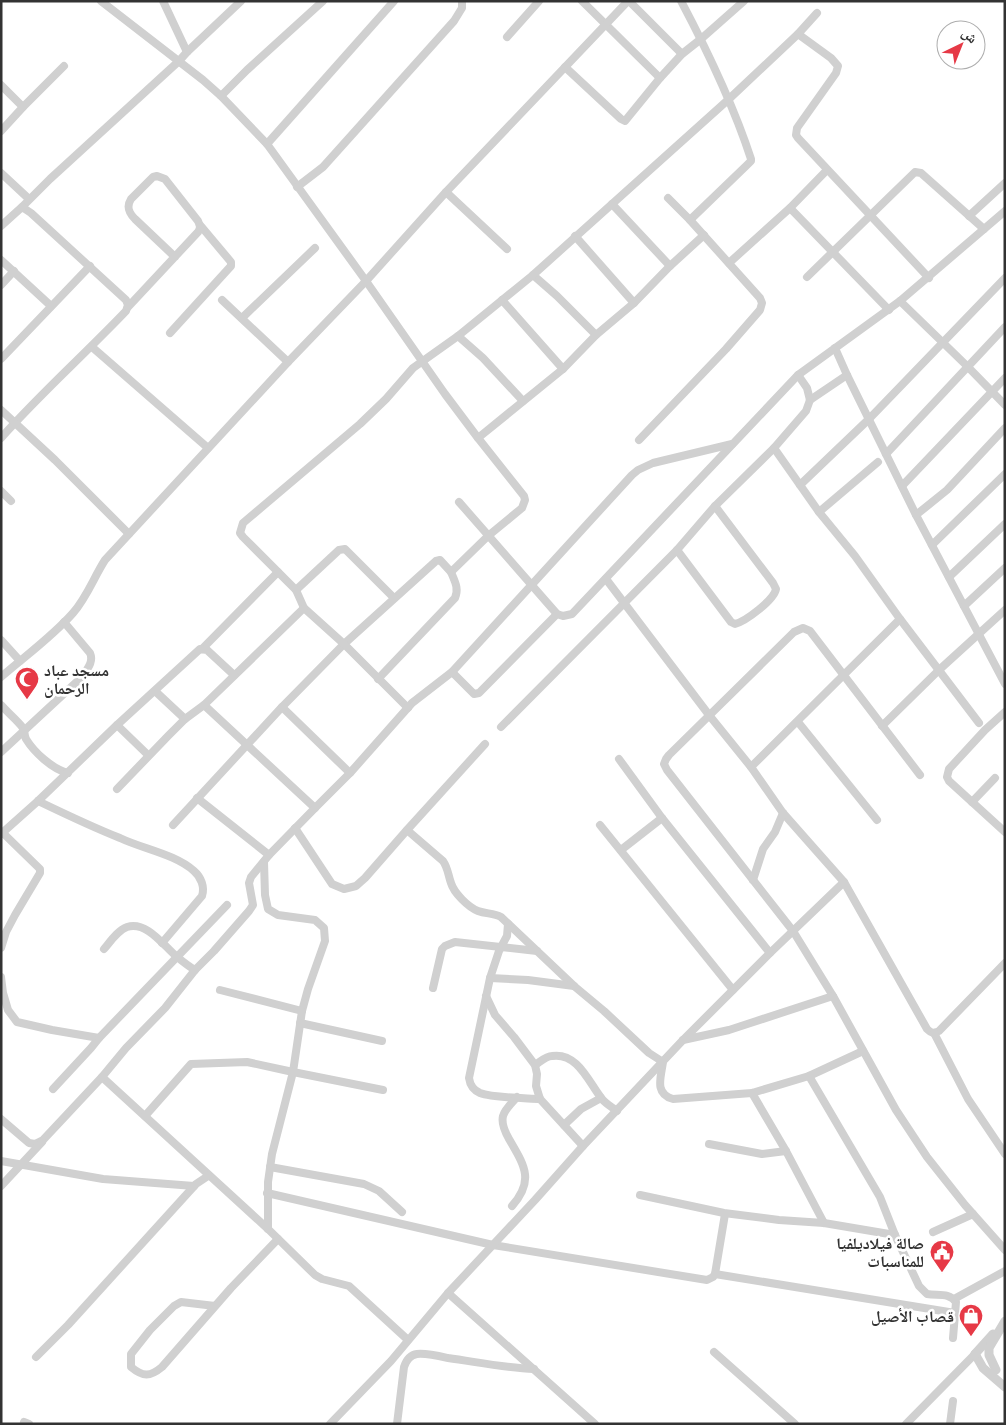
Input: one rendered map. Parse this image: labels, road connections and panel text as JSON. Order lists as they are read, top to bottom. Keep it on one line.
{"places":{"mosque":["مسجد عباد الرحمان"],"public building":["صالة فيلاديلفيا للمناسبات"],"shop":["قصاب الأصيل"]},"north":"top right"}
